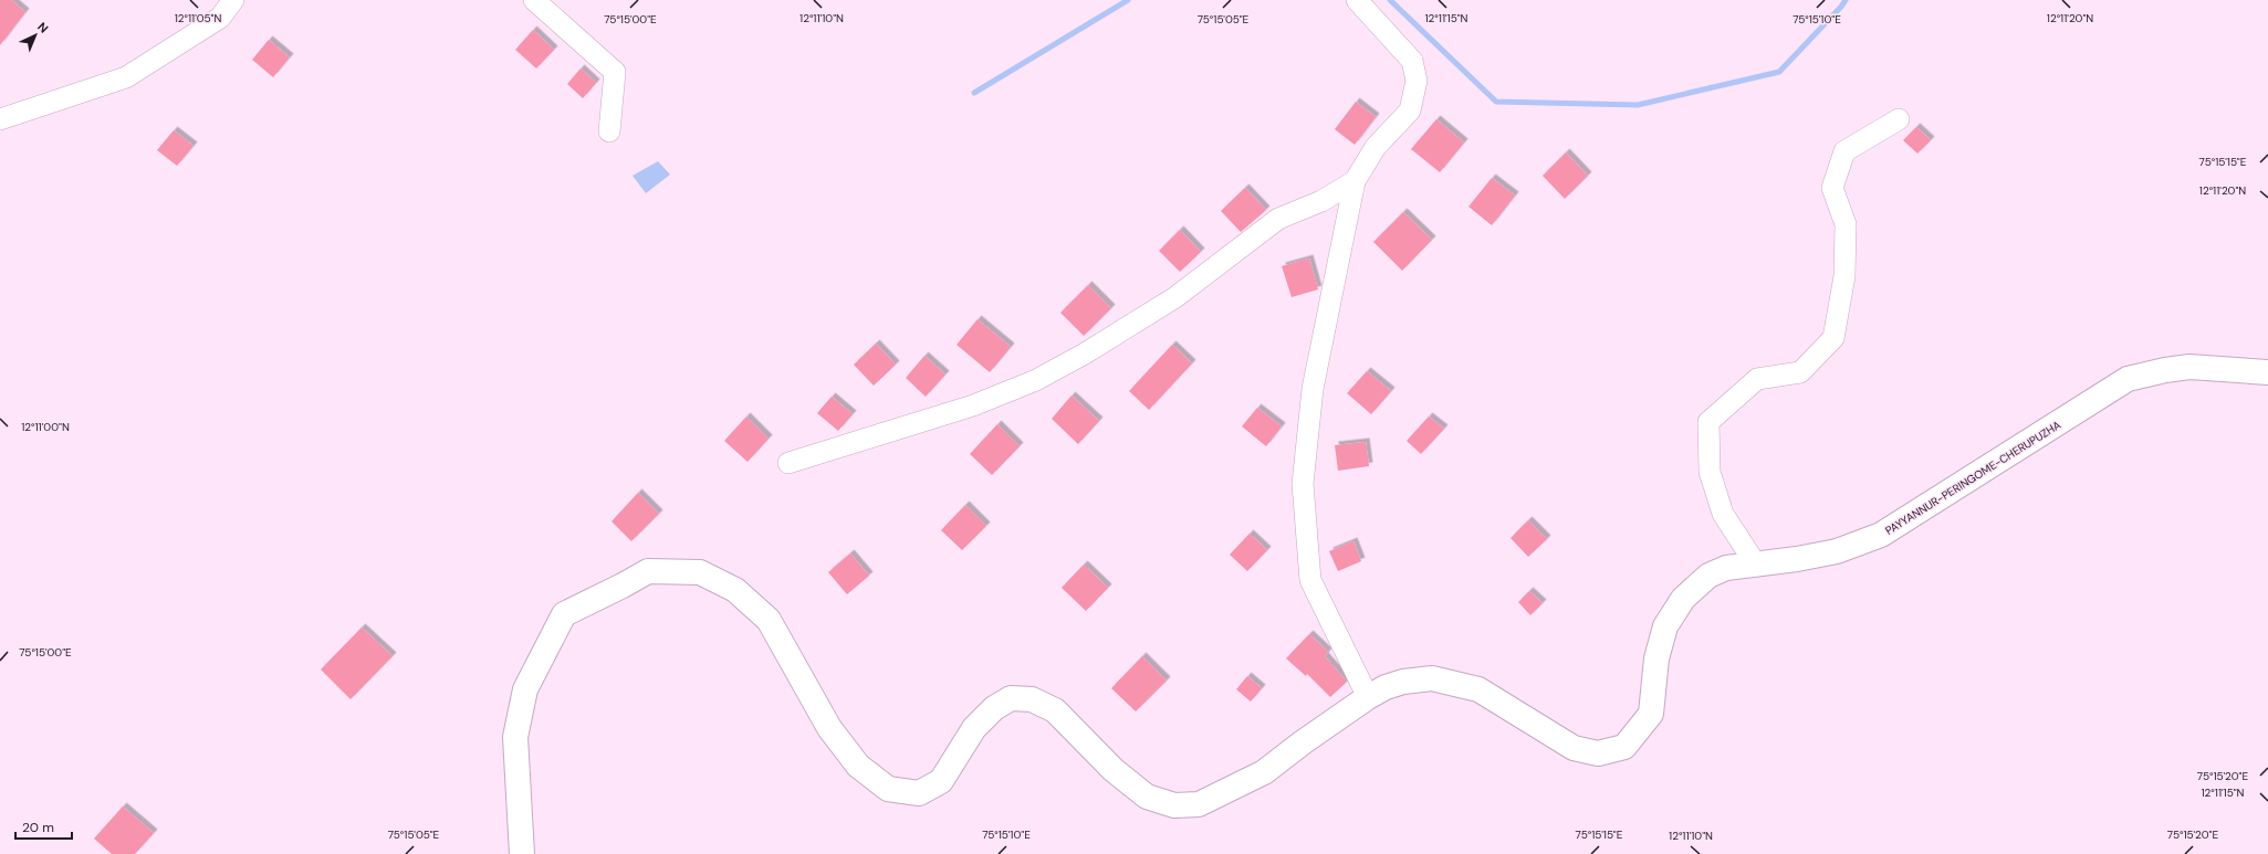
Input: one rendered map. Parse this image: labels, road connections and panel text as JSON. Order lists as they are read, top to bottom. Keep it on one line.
{"streets":{"main road":["PAYYANNUR-PERINGOME-CHERUPUZHA"]},"scale_bar":"20 m","north":"top right","coordinates":["12°11'05\"N","12°11'10\"N","12°11'15\"N","12°11'20\"N","75°15'00\"E","75°15'05\"E","75°15'10\"E","75°15'15\"E","12°11'00\"N","75°15'20\"E"]}
